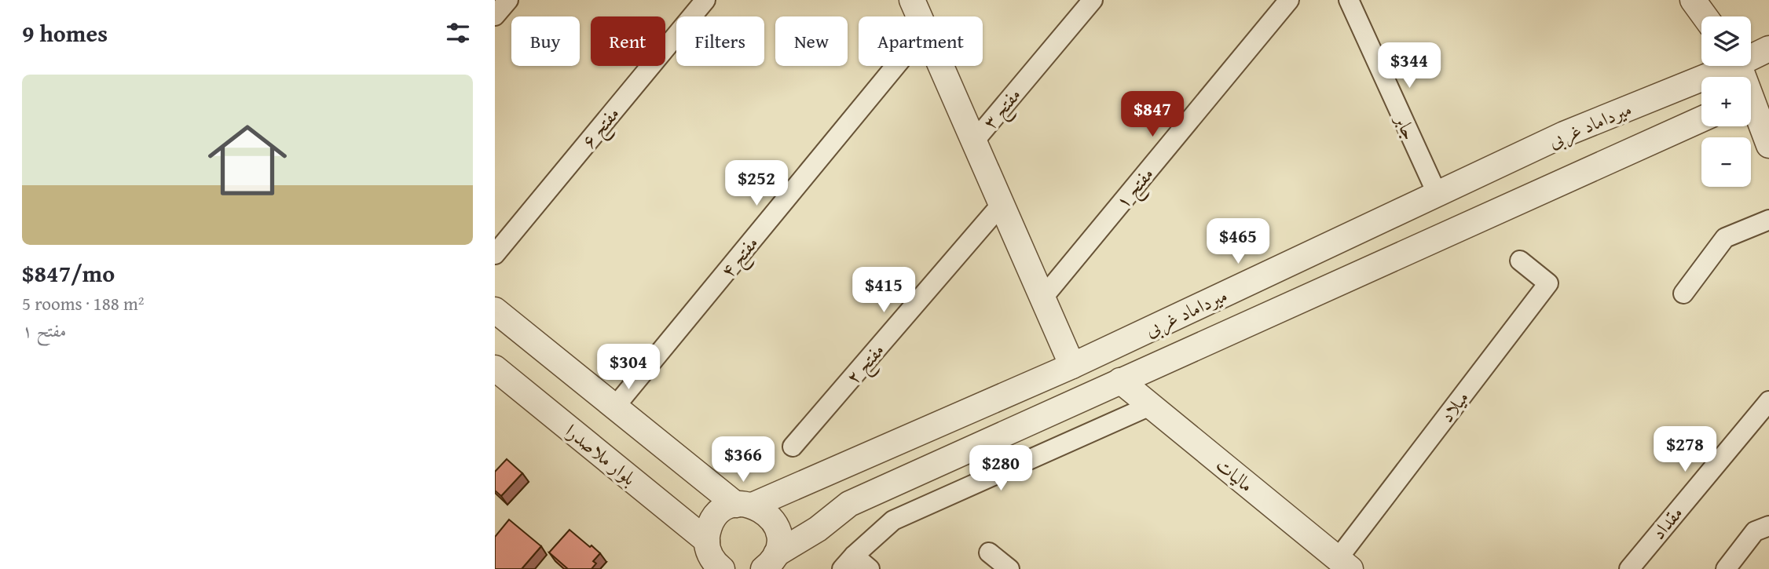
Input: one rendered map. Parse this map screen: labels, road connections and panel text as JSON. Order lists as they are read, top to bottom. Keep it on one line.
{"streets":{"street":["مفتح ۳","میرداماد غربی","مفتح ۶","جابر","مفتح ۱","مفتح ۴","مفتح ۲","میلاد","بلوار ملاصدرا","مالیات","مقداد"]},"crossings":[["میرداماد غربی","جابر"],["میرداماد غربی","بلوار ملاصدرا"],["میرداماد غربی","مالیات"],["میلاد","مالیات"]],"page":{"heading":"9 homes","map_buttons":["+","−"],"chip":["Buy","Rent","Filters","New","Apartment"],"price":["$344","$847","$252","$465","$415","$304","$278","$366","$280"],"list":[{"name":"$847/mo","note":"5 rooms · 188 m² · مفتح ۱"}]}}
